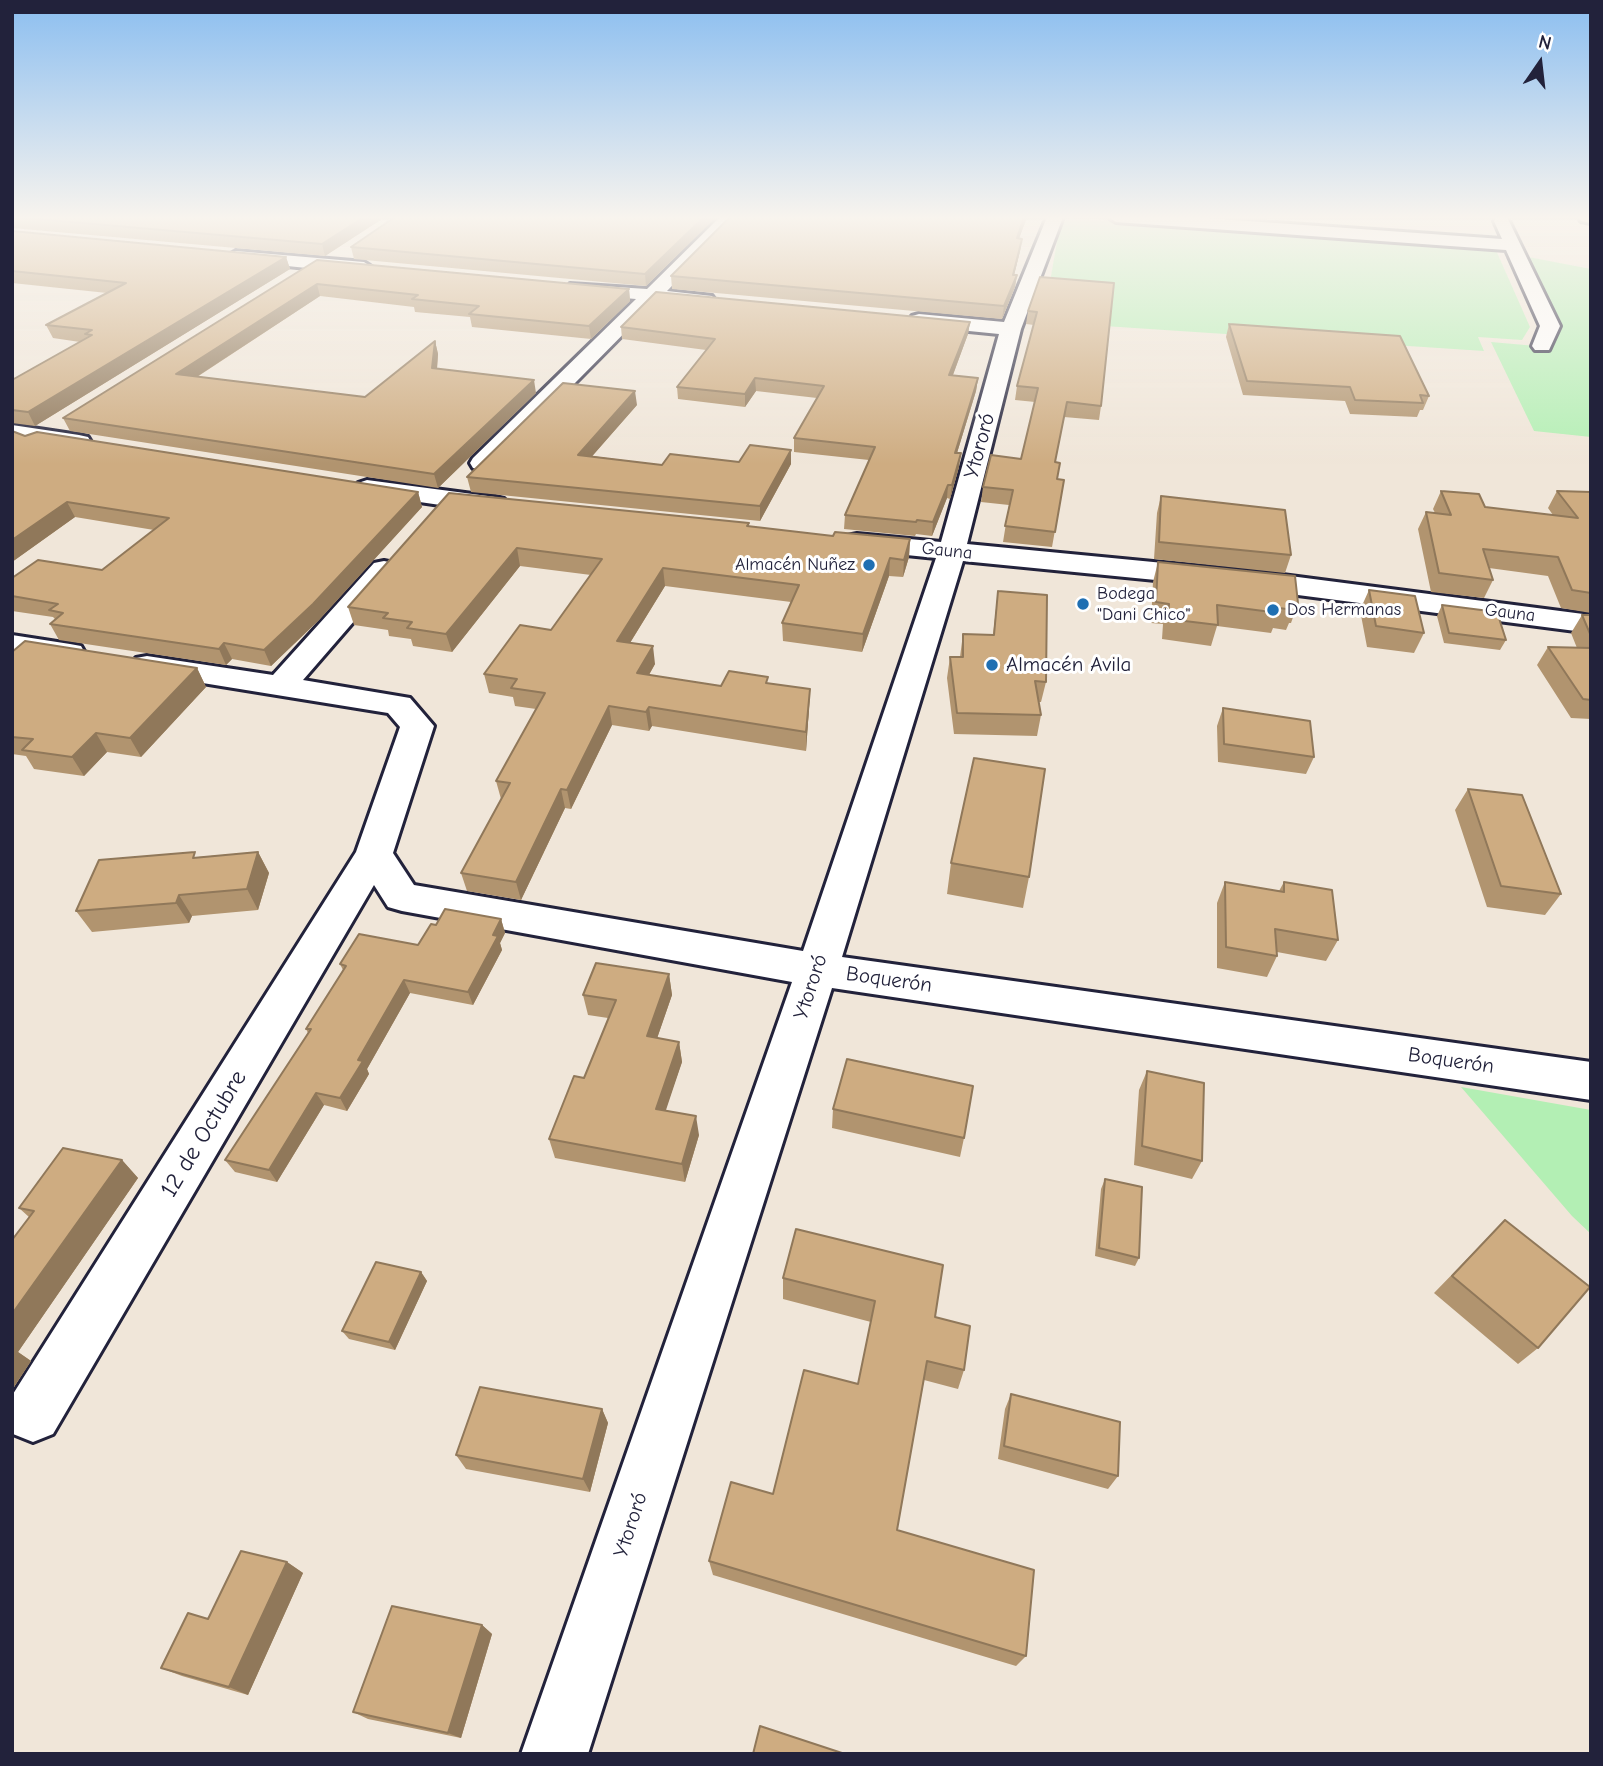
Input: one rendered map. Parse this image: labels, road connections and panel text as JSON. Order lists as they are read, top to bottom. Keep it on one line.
{"streets":{"street":["Ytororó","Gauna","Boquerón","12 de Octubre"]},"crossings":[["Ytororó","Gauna"],["Ytororó","Boquerón"],["Boquerón","12 de Octubre"]],"places":["Almacén Nuñez","Bodega \"Dani Chico\"","Dos Hermanas","Almacén Avila"],"north":"top"}
